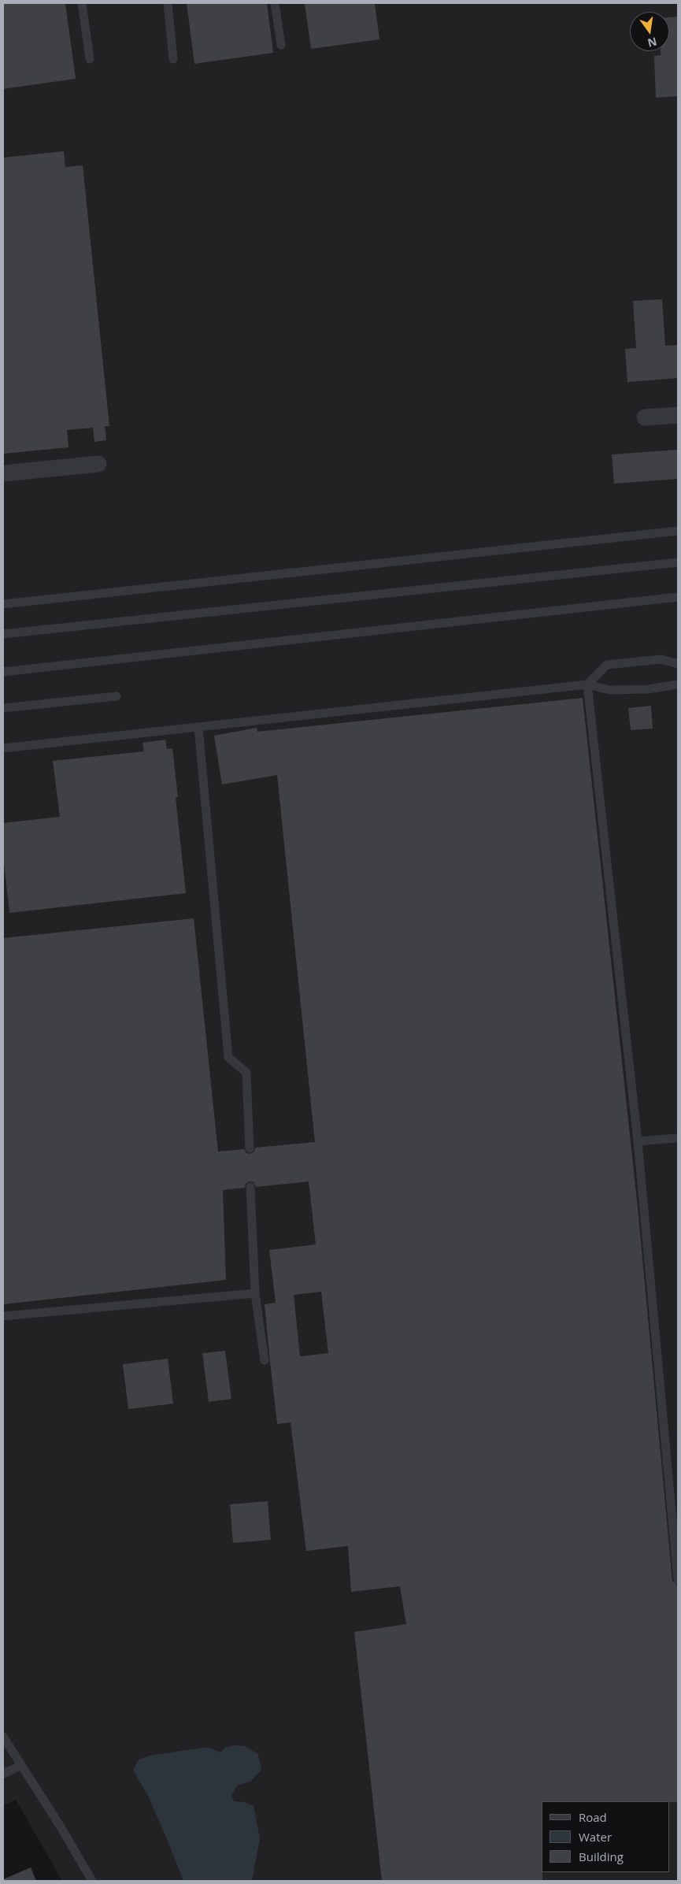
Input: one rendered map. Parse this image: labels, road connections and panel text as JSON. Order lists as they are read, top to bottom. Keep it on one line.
{"legend":["Road","Water","Building"],"north":"bottom"}
